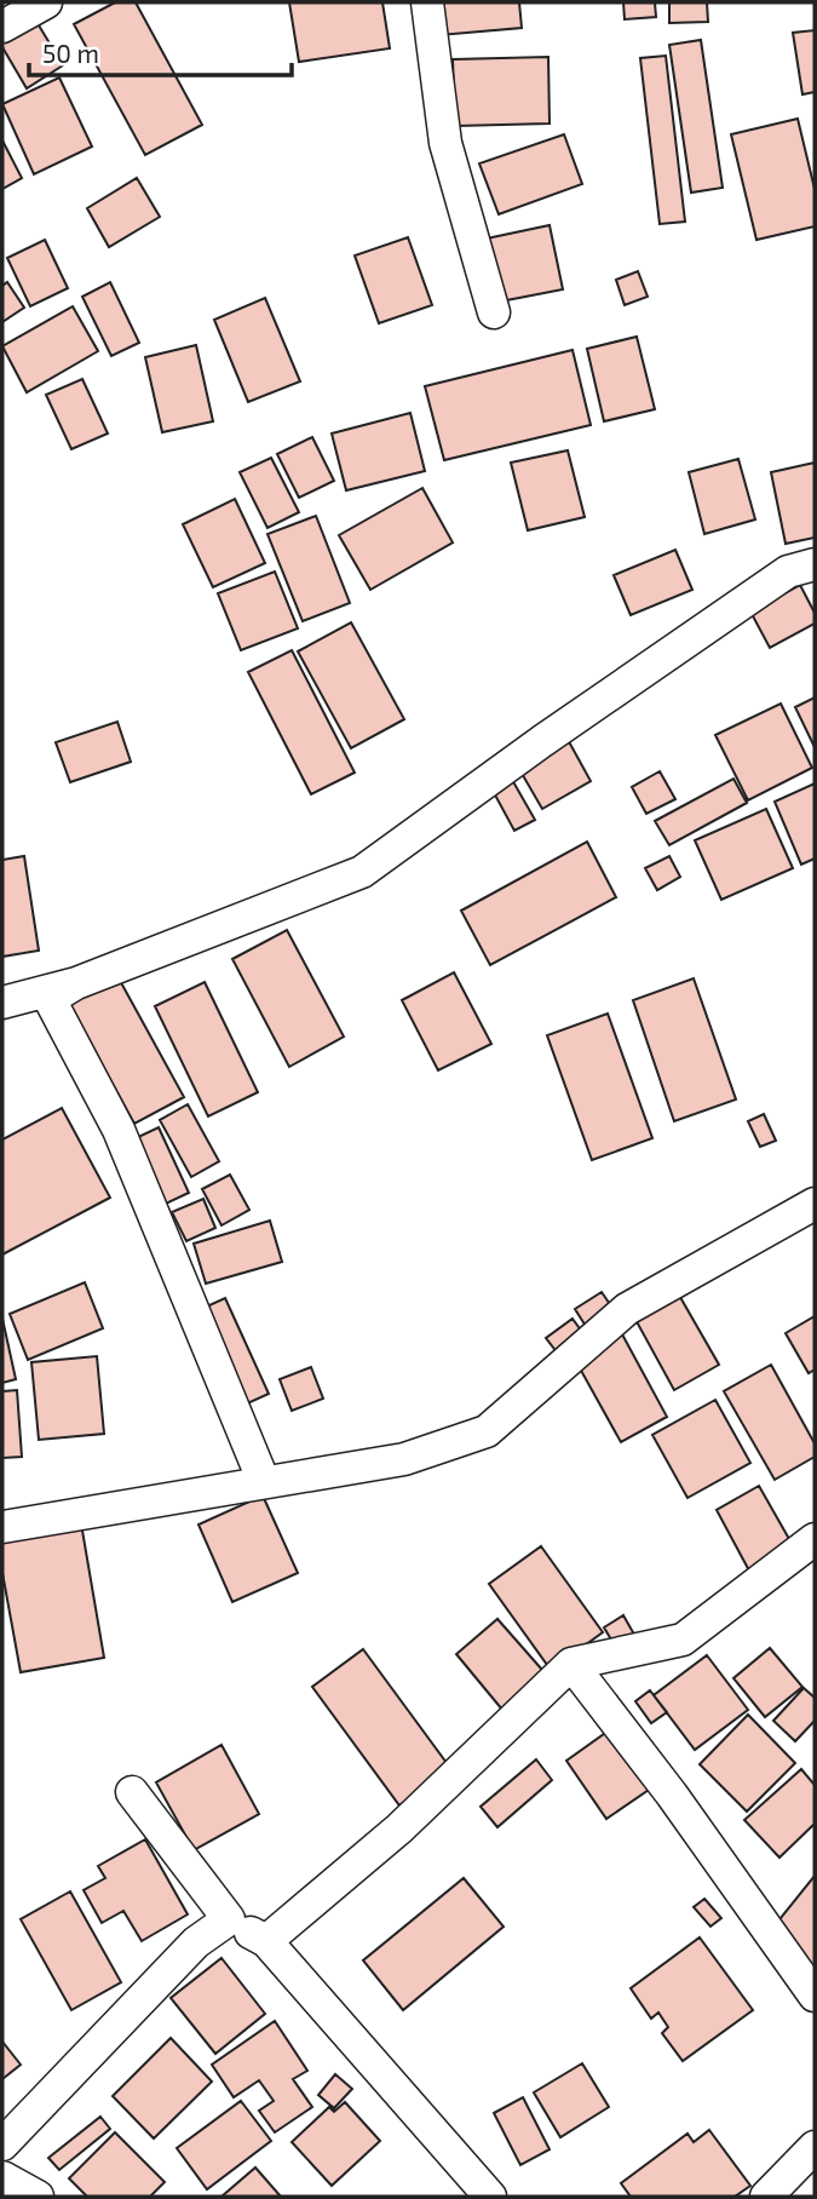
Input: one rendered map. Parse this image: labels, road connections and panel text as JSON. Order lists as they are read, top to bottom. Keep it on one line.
{"scale_bar":"50 m"}
